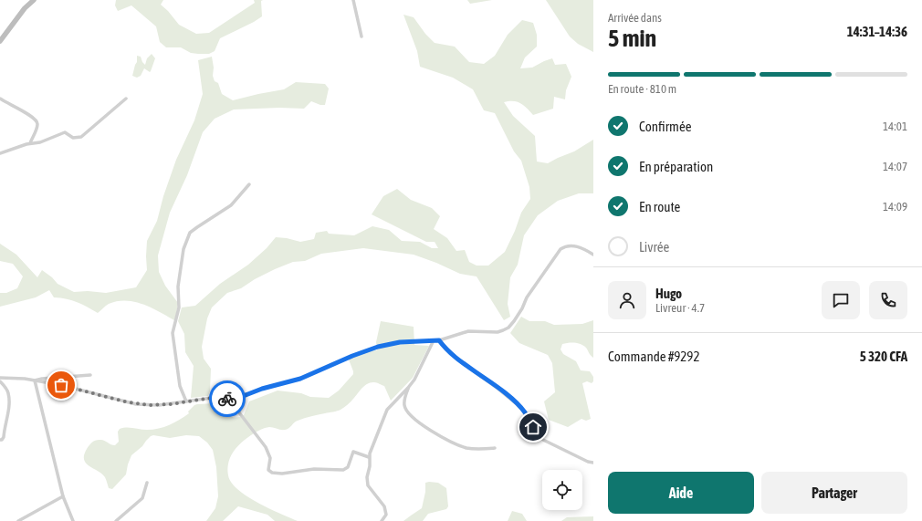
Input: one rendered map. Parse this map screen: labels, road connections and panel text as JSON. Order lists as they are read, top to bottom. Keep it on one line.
{"page":{"heading":["5 min","Arrivée dans","14:31–14:36"],"panel":["Hugo","Livreur · 4.7","Commande #9292","5 320 CFA"],"bar":"En route · 810 m","list":[["Confirmée","14:01"],["En préparation","14:07"],["En route","14:09"],"Livrée"],"buttons":["Aide","Partager"]}}
